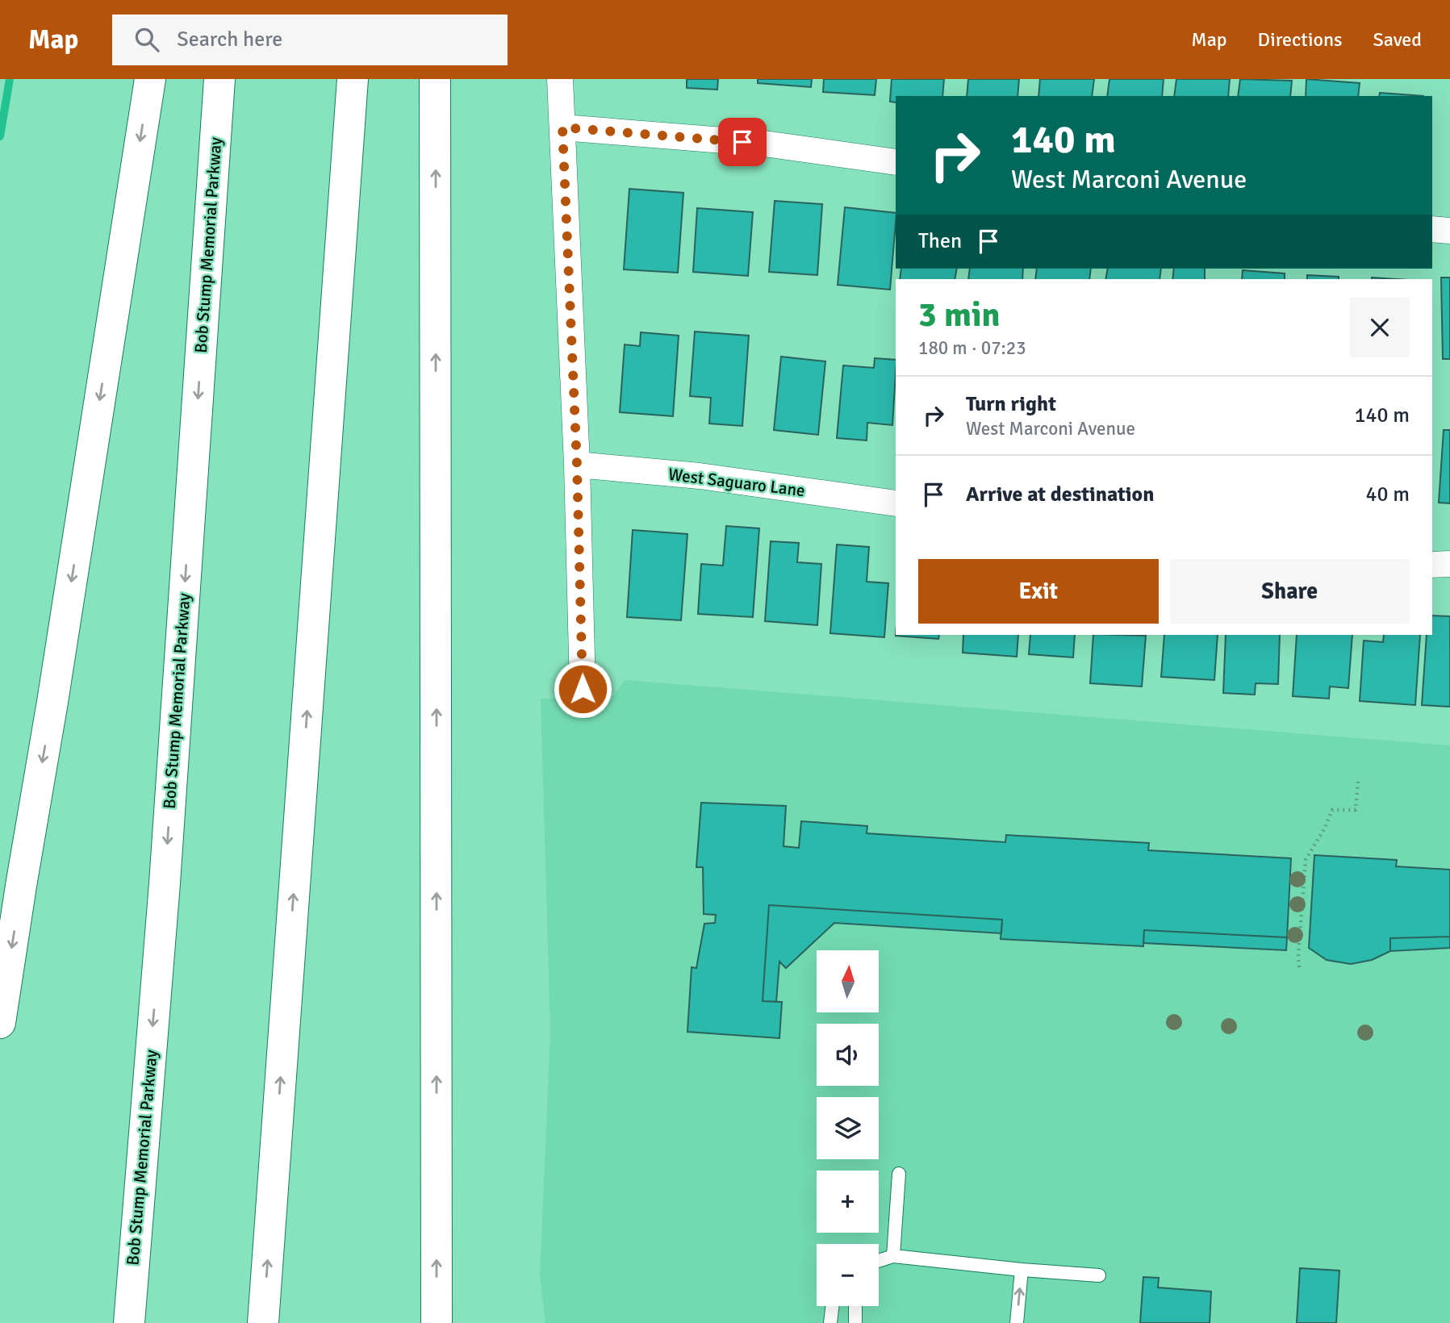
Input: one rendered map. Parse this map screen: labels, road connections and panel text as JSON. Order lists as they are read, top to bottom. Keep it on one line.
{"streets":{"highway":["Bob Stump Memorial Parkway"],"street":["West Saguaro Lane"]},"north":"top","page":{"header":"Map","search":"Search here","nav":["Map","Directions","Saved"],"turn":["140 m","West Marconi Avenue"],"then":"Then","heading":["3 min","180 m · 07:23"],"list":[{"name":"Turn right","note":"West Marconi Avenue","value":"140 m"},{"name":"Arrive at destination","value":"40 m"}],"buttons":["Exit","Share"],"map_buttons":["+","−"]}}
